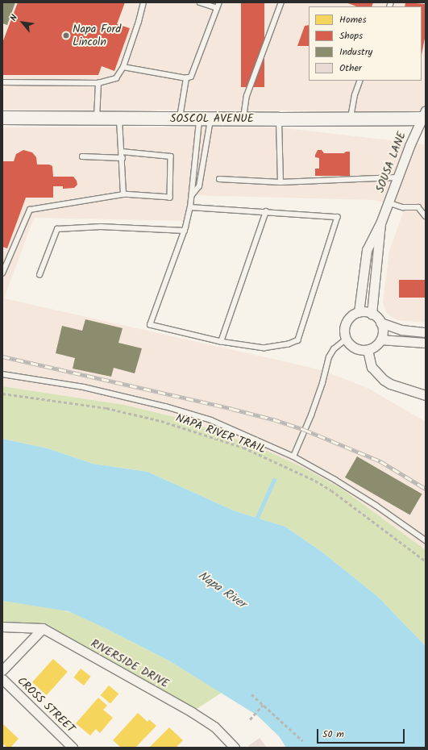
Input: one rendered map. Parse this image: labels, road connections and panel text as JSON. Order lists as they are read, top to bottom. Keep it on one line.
{"streets":{"main road":["SOSCOL AVENUE"],"street":["SOUSA LANE","RIVERSIDE DRIVE","CROSS STREET"],"path":["NAPA RIVER TRAIL"]},"crossings":[["SOSCOL AVENUE","SOUSA LANE"]],"water":["Napa River"],"places":["Napa Ford Lincoln"],"legend":["Homes","Shops","Industry","Other"],"scale_bar":"50 m","north":"top left"}
